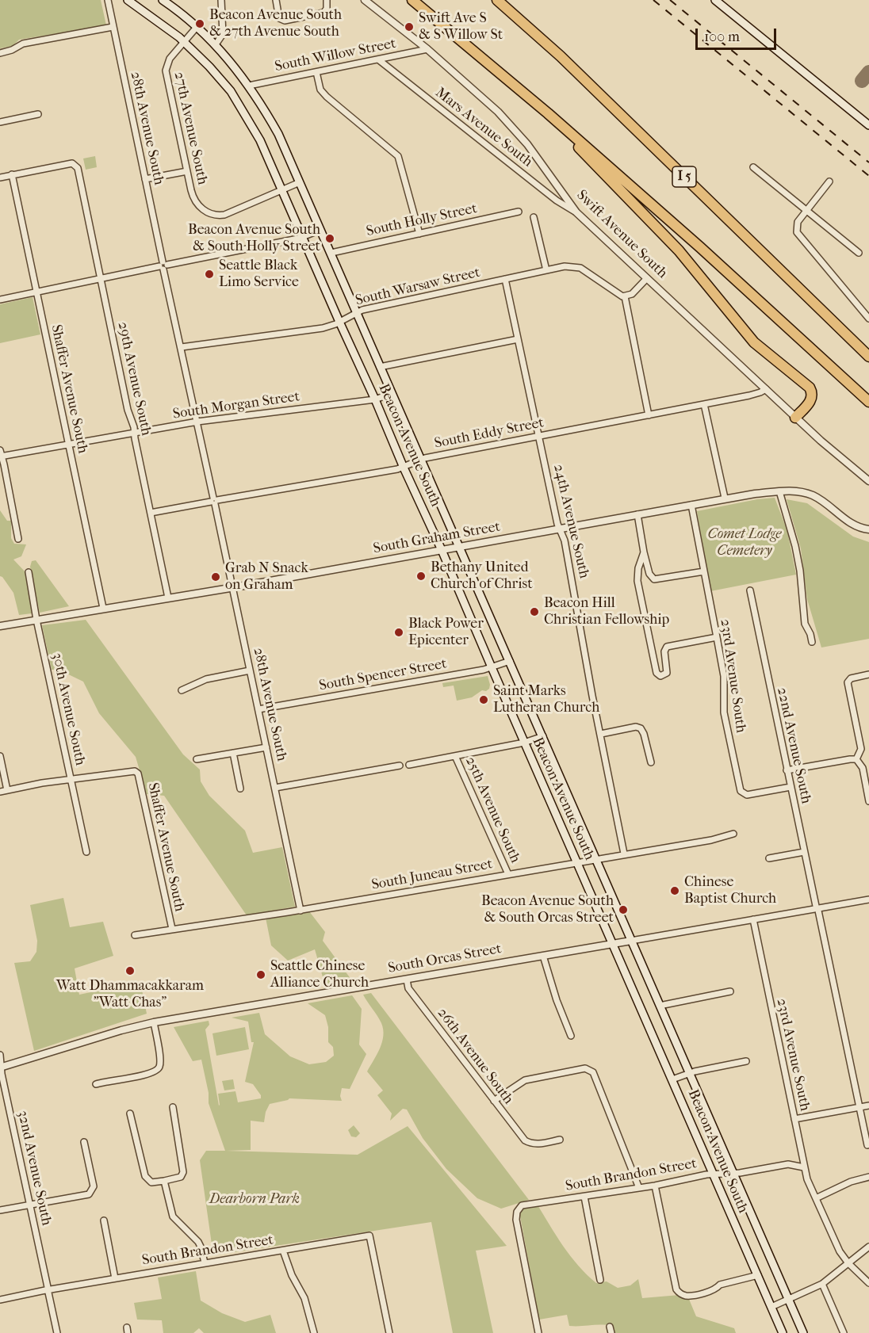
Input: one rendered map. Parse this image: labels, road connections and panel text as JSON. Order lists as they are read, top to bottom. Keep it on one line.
{"streets":{"highway":["I 5"],"main road":["Beacon Avenue South"],"street":["South Willow Street","Mars Avenue South","28th Avenue South","27th Avenue South","South Holly Street","Swift Avenue South","South Warsaw Street","29th Avenue South","Shaffer Avenue South","South Morgan Street","South Eddy Street","24th Avenue South","South Graham Street","South Spencer Street","23rd Avenue South","30th Avenue South","22nd Avenue South","25th Avenue South","South Juneau Street","South Orcas Street","26th Avenue South","32nd Avenue South","South Brandon Street"]},"crossings":[["South Willow Street","Mars Avenue South"],["South Willow Street","Swift Avenue South"],["South Willow Street","Beacon Avenue South"],["Mars Avenue South","Swift Avenue South"],["28th Avenue South","South Warsaw Street"],["28th Avenue South","South Morgan Street"],["28th Avenue South","South Eddy Street"],["28th Avenue South","South Graham Street"],["28th Avenue South","South Spencer Street"],["28th Avenue South","South Juneau Street"],["27th Avenue South","Beacon Avenue South"],["South Holly Street","Beacon Avenue South"],["Swift Avenue South","South Eddy Street"],["South Warsaw Street","Beacon Avenue South"],["South Warsaw Street","24th Avenue South"],["29th Avenue South","Shaffer Avenue South"],["29th Avenue South","South Morgan Street"],["29th Avenue South","South Eddy Street"],["29th Avenue South","South Graham Street"],["Shaffer Avenue South","South Morgan Street"],["Shaffer Avenue South","South Graham Street"],["Shaffer Avenue South","30th Avenue South"],["Shaffer Avenue South","South Juneau Street"],["South Morgan Street","Beacon Avenue South"],["South Eddy Street","Beacon Avenue South"],["South Eddy Street","24th Avenue South"],["Beacon Avenue South","South Graham Street"],["Beacon Avenue South","South Spencer Street"],["Beacon Avenue South","South Juneau Street"],["Beacon Avenue South","South Orcas Street"],["Beacon Avenue South","South Brandon Street"],["24th Avenue South","South Graham Street"],["24th Avenue South","South Juneau Street"],["South Graham Street","23rd Avenue South"],["South Graham Street","30th Avenue South"],["23rd Avenue South","22nd Avenue South"],["23rd Avenue South","South Orcas Street"],["23rd Avenue South","South Brandon Street"],["22nd Avenue South","South Orcas Street"],["25th Avenue South","South Juneau Street"],["South Orcas Street","26th Avenue South"],["South Orcas Street","32nd Avenue South"],["32nd Avenue South","South Brandon Street"]],"parks":["Comet Lodge Cemetery","Dearborn Park"],"places":["Beacon Avenue South & 27th Avenue South","Swift Ave S & S Willow St","Beacon Avenue South & South Holly Street","Seattle Black Limo Service","Bethany United Church of Christ","Grab N Snack on Graham","Beacon Hill Christian Fellowship","Black Power Epicenter","Saint Marks Lutheran Church","Chinese Baptist Church","Beacon Avenue South & South Orcas Street","Watt Dhammacakkaram \"Watt Chas\"","Seattle Chinese Alliance Church"],"scale_bar":"100 m"}
